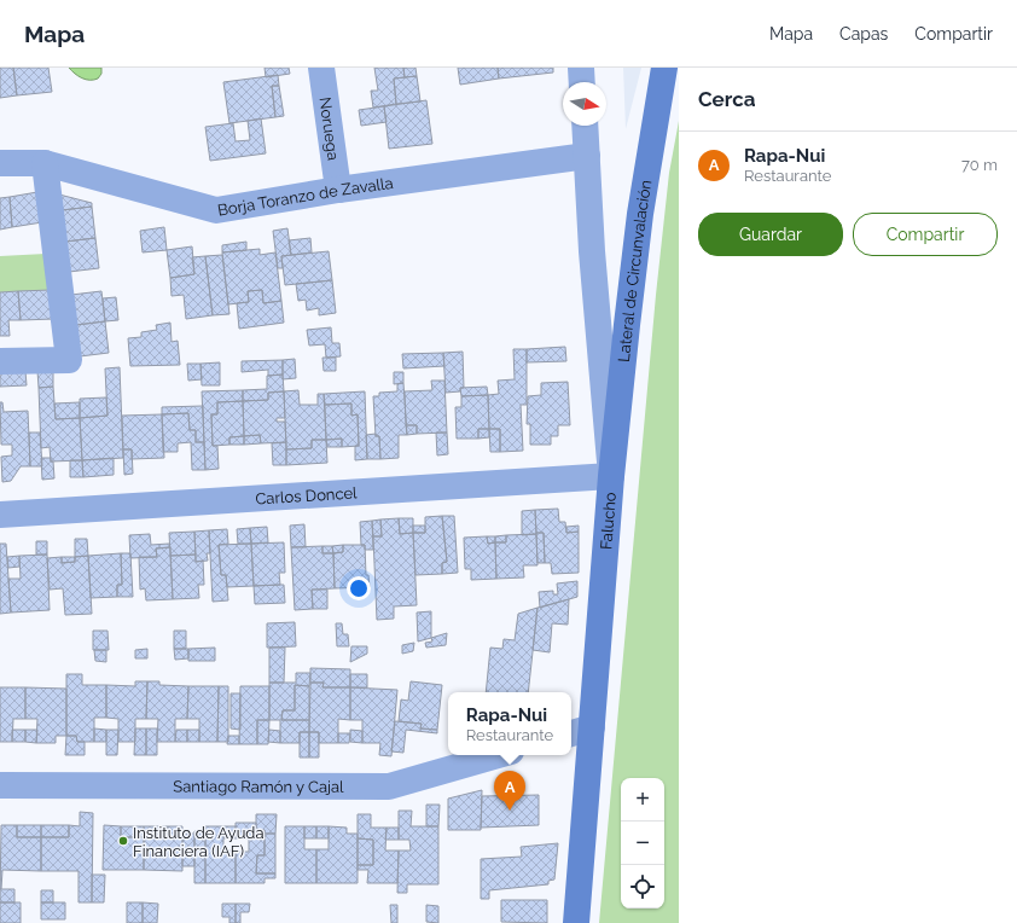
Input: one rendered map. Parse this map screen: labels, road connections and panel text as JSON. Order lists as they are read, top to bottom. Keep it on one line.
{"streets":{"street":["Noruega","Borja Toranzo de Zavalla","Lateral de Circunvalación","Carlos Doncel","Falucho","Santiago Ramón y Cajal"]},"crossings":[["Noruega","Borja Toranzo de Zavalla"],["Borja Toranzo de Zavalla","Falucho"],["Lateral de Circunvalación","Carlos Doncel"],["Lateral de Circunvalación","Falucho"],["Carlos Doncel","Falucho"]],"places":["Instituto de Ayuda Financiera (IAF)"],"north":"right","page":{"header":"Mapa","nav":["Mapa","Capas","Compartir"],"heading":"Cerca","list":[{"mark":"A","name":"Rapa-Nui","note":"Restaurante","value":"70 m"}],"buttons":["Guardar","Compartir"],"popup":["Rapa-Nui","Restaurante"],"pins":"A","map_buttons":["+","−"]}}
